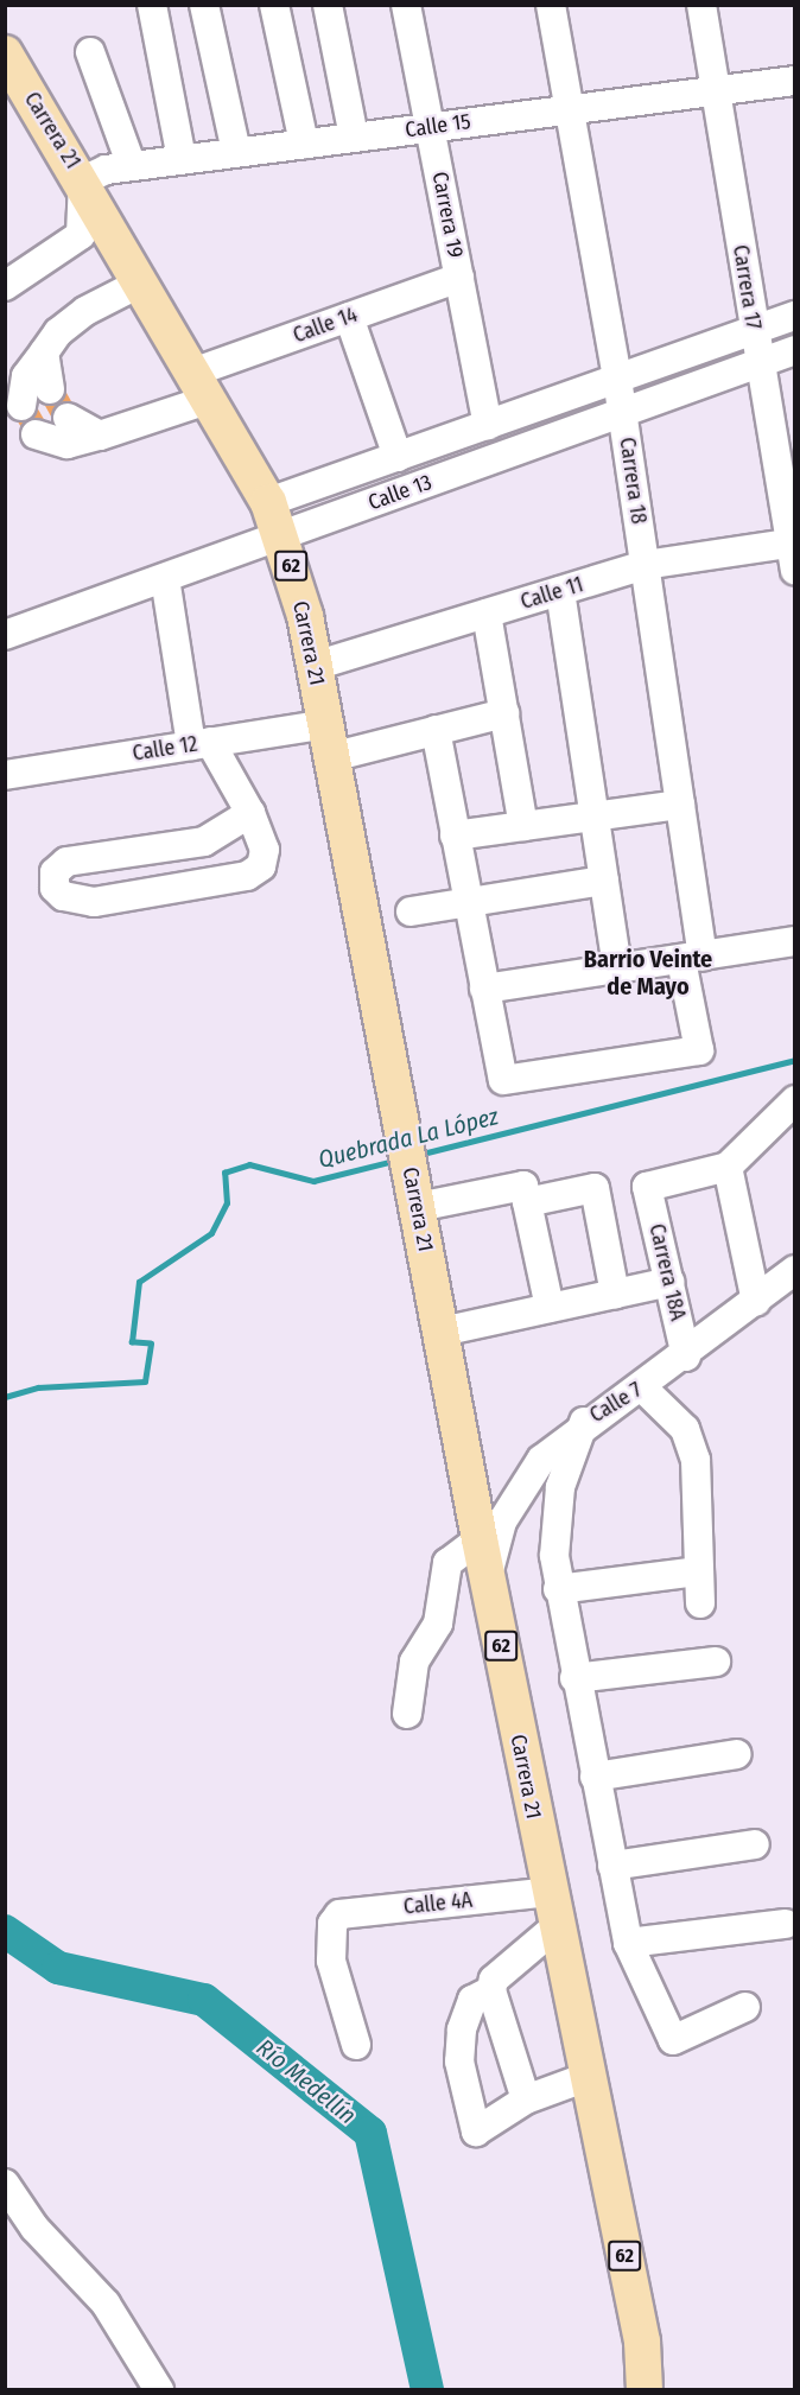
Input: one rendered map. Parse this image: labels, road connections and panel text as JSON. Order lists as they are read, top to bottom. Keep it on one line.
{"streets":{"main road":["Carrera 21","62"],"street":["Calle 15","Carrera 19","Carrera 17","Calle 14","Carrera 18","Calle 13","Calle 11","Calle 12","Carrera 18A","Calle 7","Calle 4A"]},"crossings":[["Calle 15","Carrera 21"],["Calle 15","Carrera 19"],["Calle 15","Carrera 17"],["Calle 15","Carrera 18"],["Carrera 21","Calle 14"],["Carrera 21","Calle 13"],["Carrera 21","Calle 11"],["Carrera 21","Calle 12"],["Carrera 21","Calle 7"],["Carrera 21","Calle 4A"],["Carrera 19","Calle 14"],["Carrera 19","Calle 13"],["Carrera 17","Calle 13"],["Carrera 17","Calle 11"],["Carrera 18","Calle 13"],["Carrera 18","Calle 11"],["Carrera 18A","Calle 7"]],"districts":["Barrio Veinte de Mayo"],"water":["Quebrada La López","Río Medellín"]}
